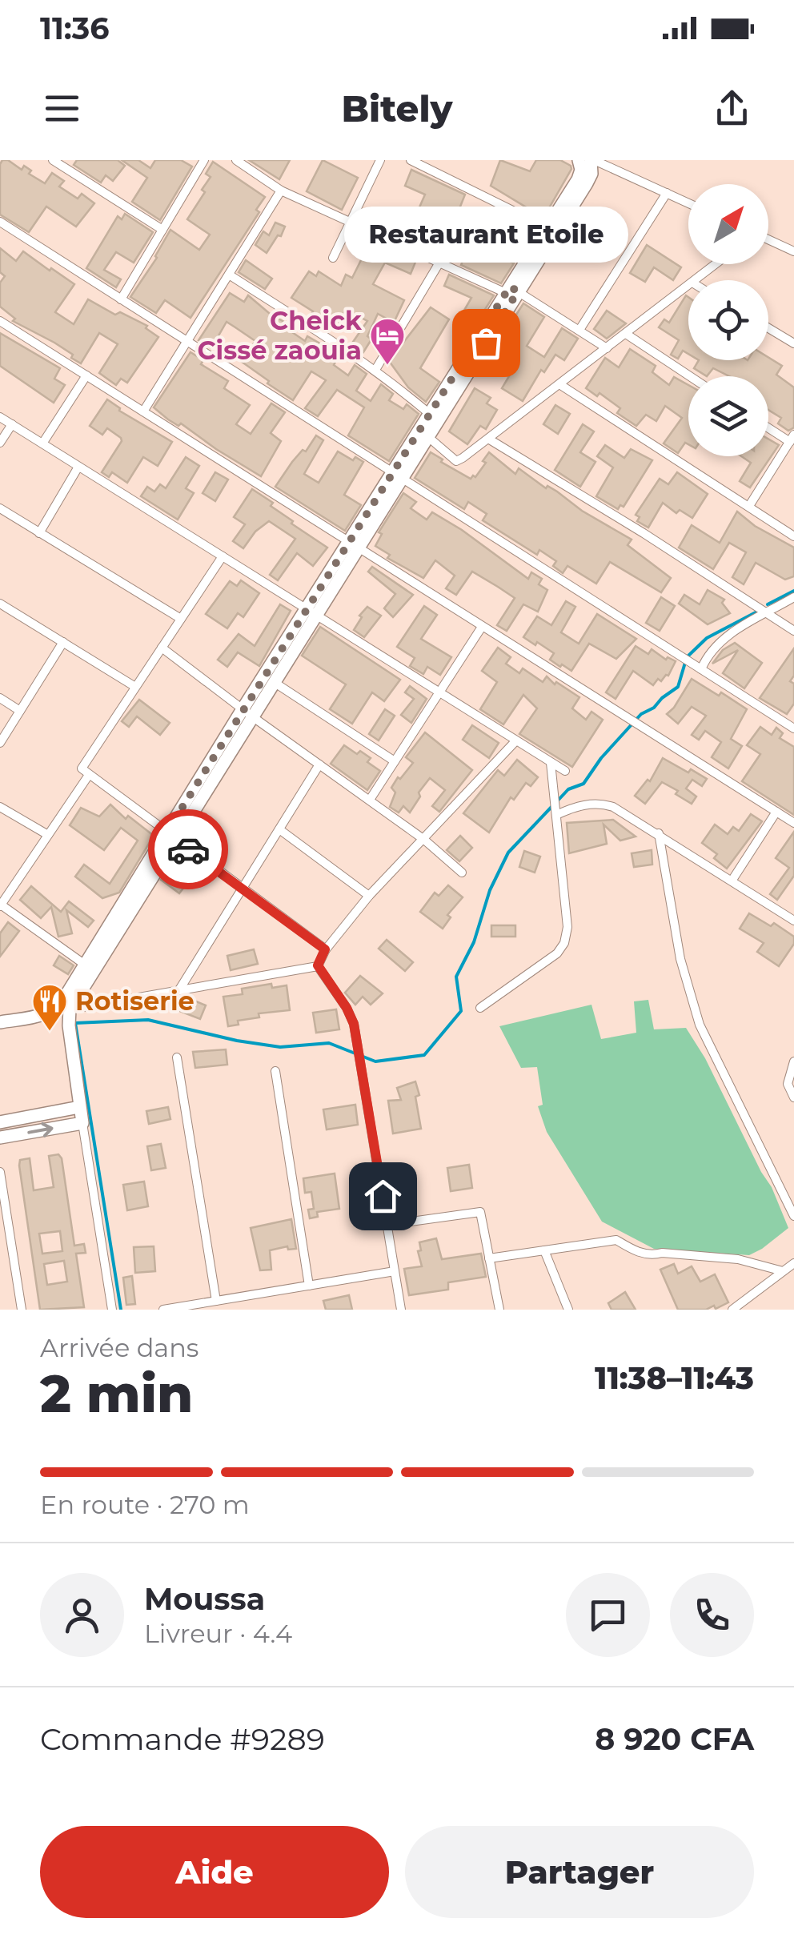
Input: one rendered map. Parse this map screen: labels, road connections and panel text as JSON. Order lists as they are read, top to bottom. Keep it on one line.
{"places":{"other":["Restaurant Etoile"],"hotel":["Cheick Cissé zaouia"],"restaurant":["Rotiserie"]},"north":"top right","page":{"status":"11:36","header":"Bitely","bubble":"Restaurant Etoile","heading":["2 min","Arrivée dans","11:38–11:43"],"panel":["Moussa","Livreur · 4.4","Commande #9289","8 920 CFA"],"bar":"En route · 270 m","buttons":["Aide","Partager"]}}
